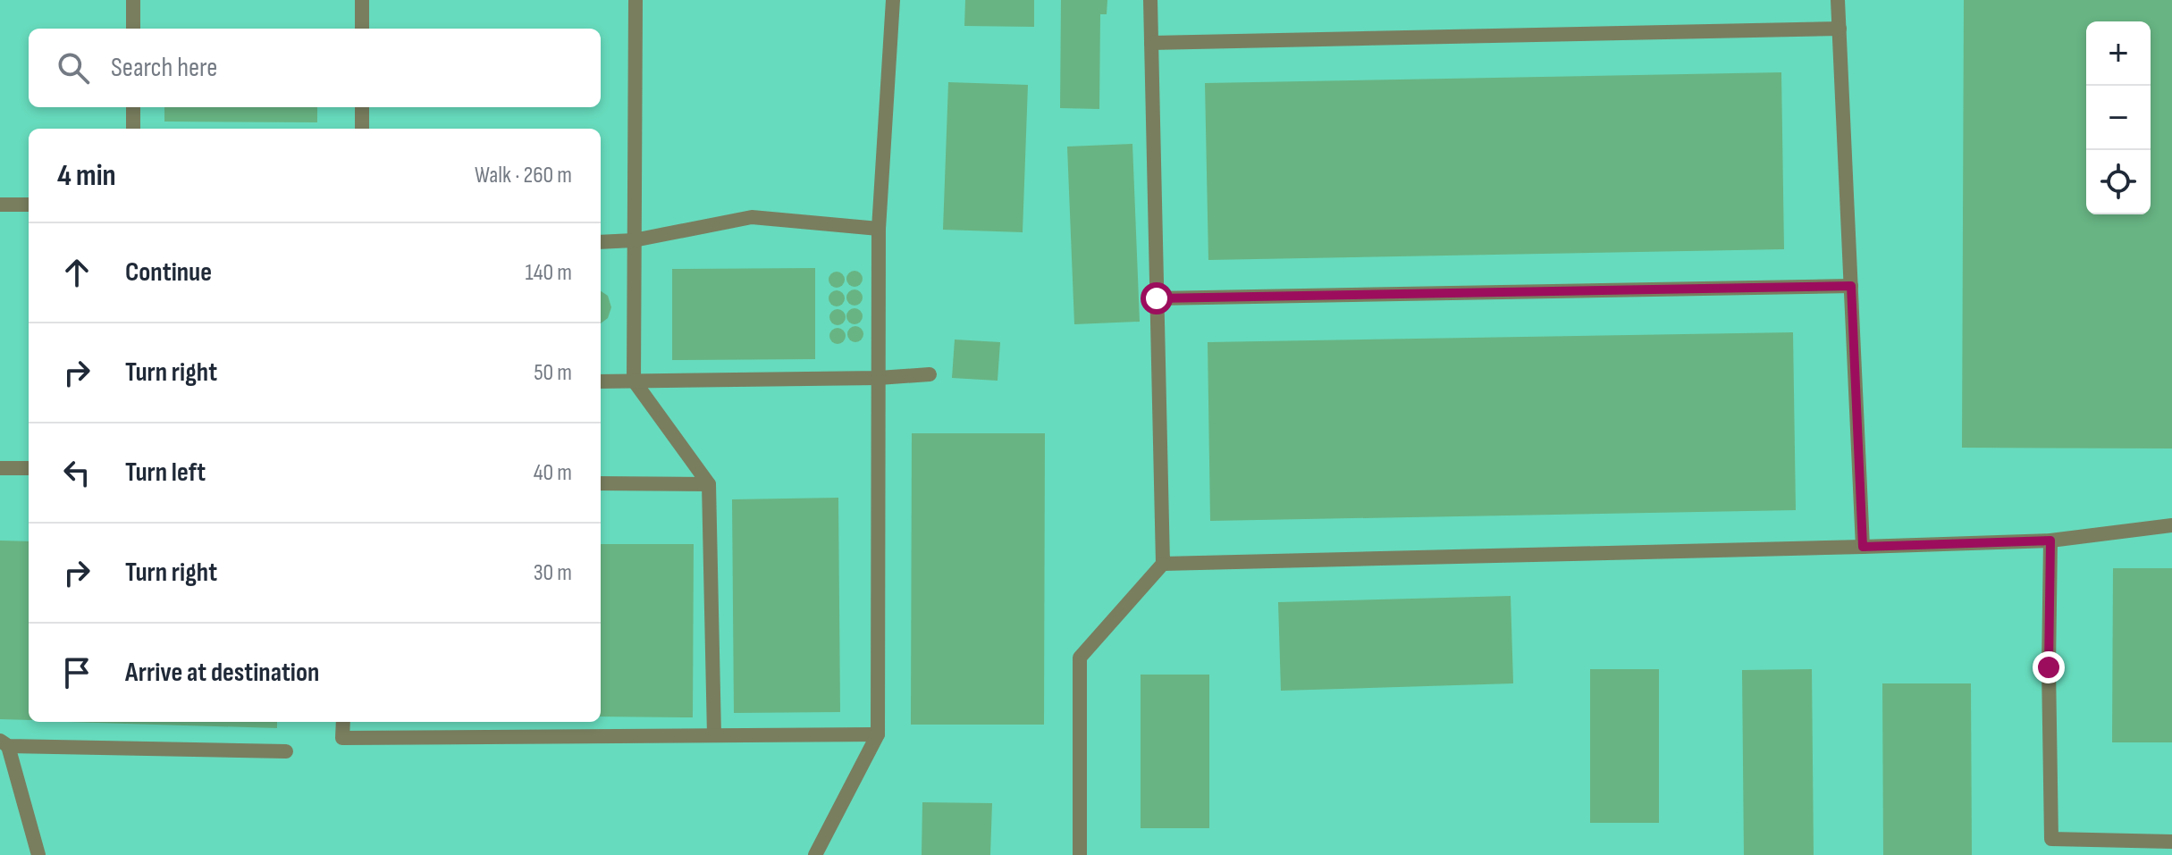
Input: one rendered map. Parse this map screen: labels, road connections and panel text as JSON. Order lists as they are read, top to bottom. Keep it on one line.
{"page":{"map_buttons":["+","−"],"search":"Search here","heading":["4 min","Walk · 260 m"],"list":[["Continue","140 m"],["Turn right","50 m"],["Turn left","40 m"],["Turn right","30 m"],"Arrive at destination"]}}
